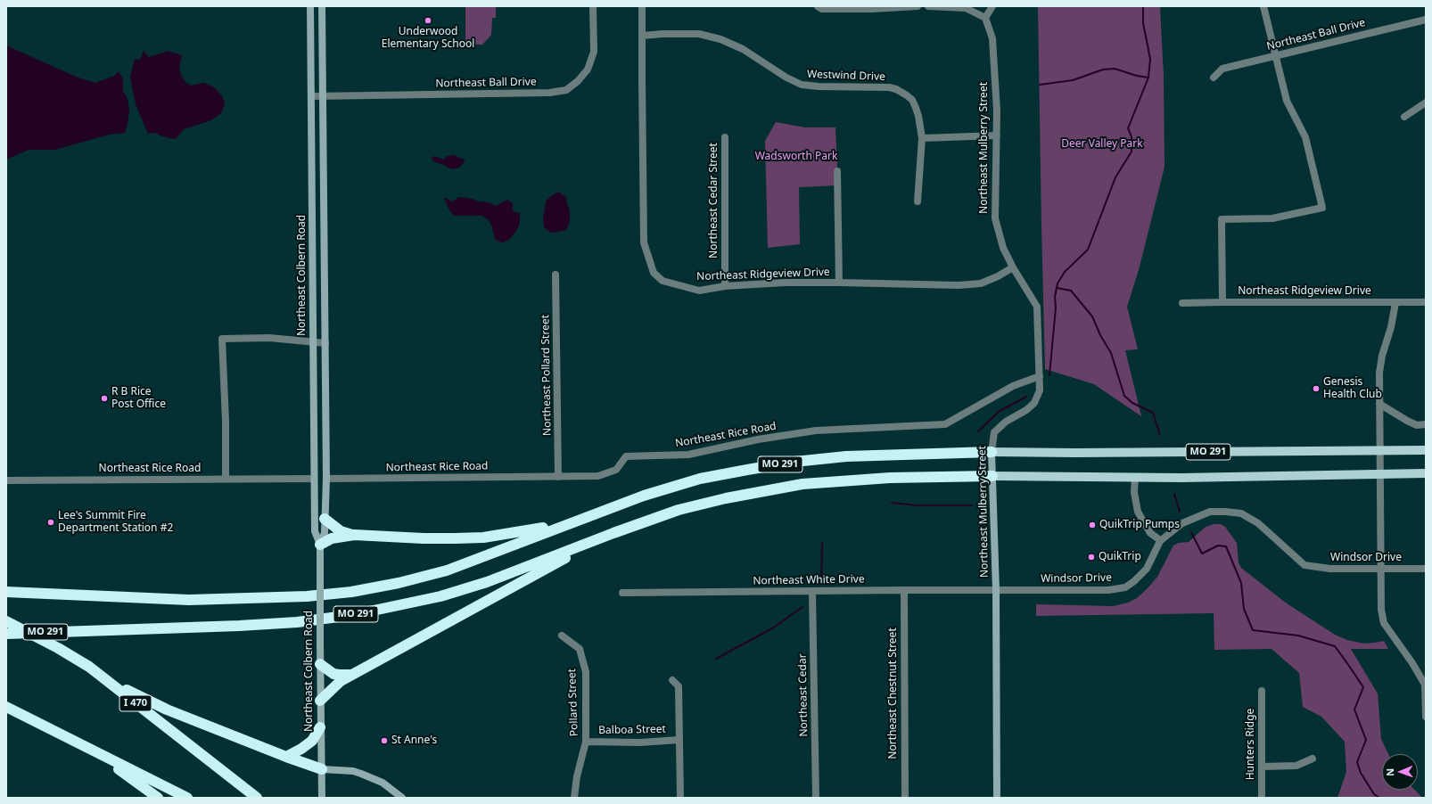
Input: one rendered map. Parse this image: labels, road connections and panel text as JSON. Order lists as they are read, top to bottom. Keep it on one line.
{"streets":{"highway":["MO 291","I 470"],"main road":["Northeast Mulberry Street","Northeast Colbern Road"],"street":["Northeast Ball Drive","Westwind Drive","Northeast Cedar Street","Northeast Ridgeview Drive","Northeast Pollard Street","Northeast Rice Road","Windsor Drive","Northeast White Drive","Northeast Chestnut Street","Northeast Cedar","Pollard Street","Balboa Street","Hunters Ridge"]},"crossings":[["Northeast Ball Drive","Northeast Colbern Road"],["Westwind Drive","Northeast Ridgeview Drive"],["Northeast Mulberry Street","Northeast Ridgeview Drive"],["Northeast Mulberry Street","Northeast Rice Road"],["Northeast Mulberry Street","MO 291"],["Northeast Mulberry Street","Windsor Drive"],["Northeast Mulberry Street","Northeast White Drive"],["Northeast Cedar Street","Northeast Ridgeview Drive"],["Northeast Colbern Road","Northeast Rice Road"],["Northeast Pollard Street","Northeast Rice Road"],["Windsor Drive","Northeast White Drive"],["Northeast White Drive","Northeast Chestnut Street"],["Northeast White Drive","Northeast Cedar"],["Pollard Street","Balboa Street"]],"parks":["Deer Valley Park","Wadsworth Park"],"places":["Underwood Elementary School","Genesis Health Club","R B Rice Post Office","Lee's Summit Fire Department Station #2","QuikTrip Pumps","QuikTrip","St Anne's"],"north":"left"}
